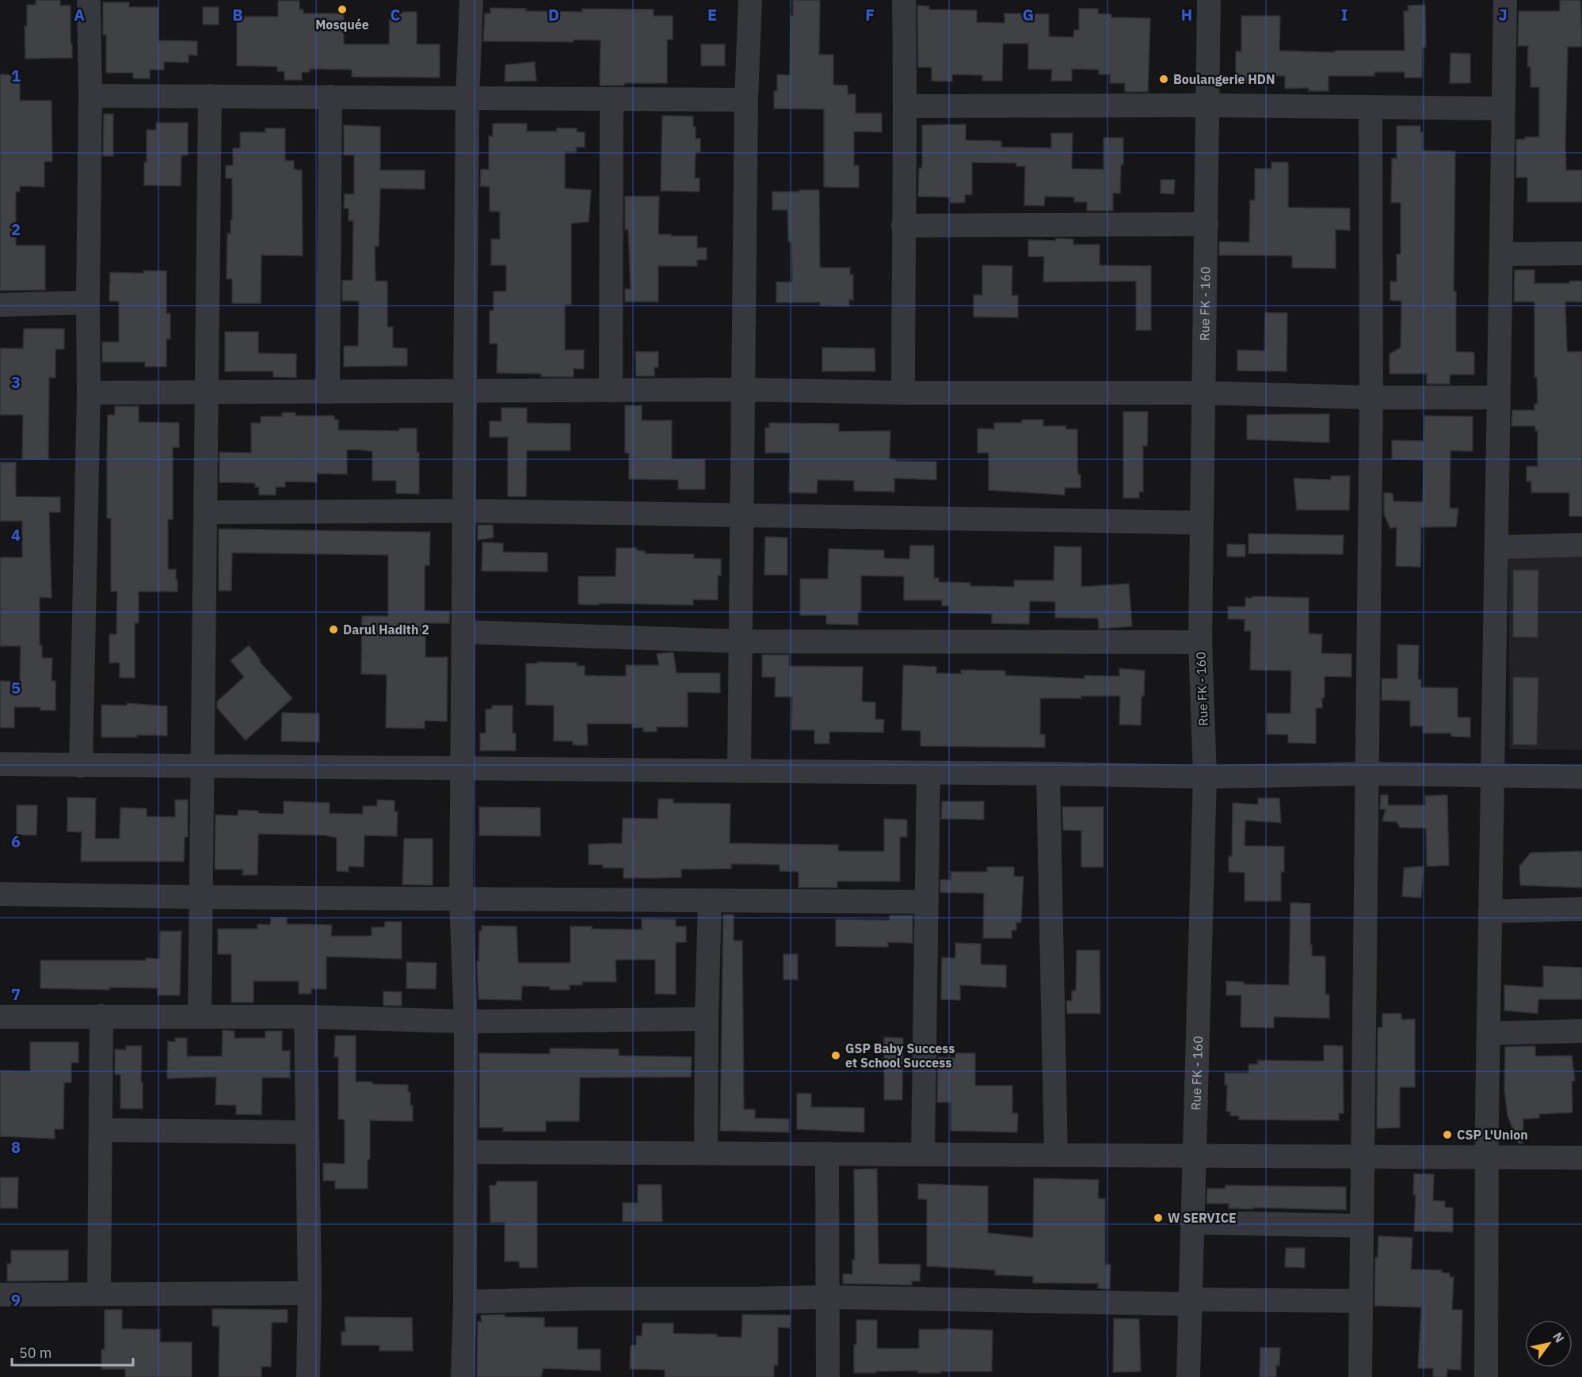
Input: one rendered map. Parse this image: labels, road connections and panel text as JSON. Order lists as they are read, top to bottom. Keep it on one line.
{"streets":{"street":["Rue FK - 160"]},"places":["Mosquée","Boulangerie HDN","Darul Hadith 2","GSP Baby Success et School Success","CSP L'Union","W SERVICE"],"scale_bar":"50 m","north":"top right","grid":{"columns":["A","B","C","D","E","F","G","H","I","J"],"rows":["1","2","3","4","5","6","7","8","9"]}}
